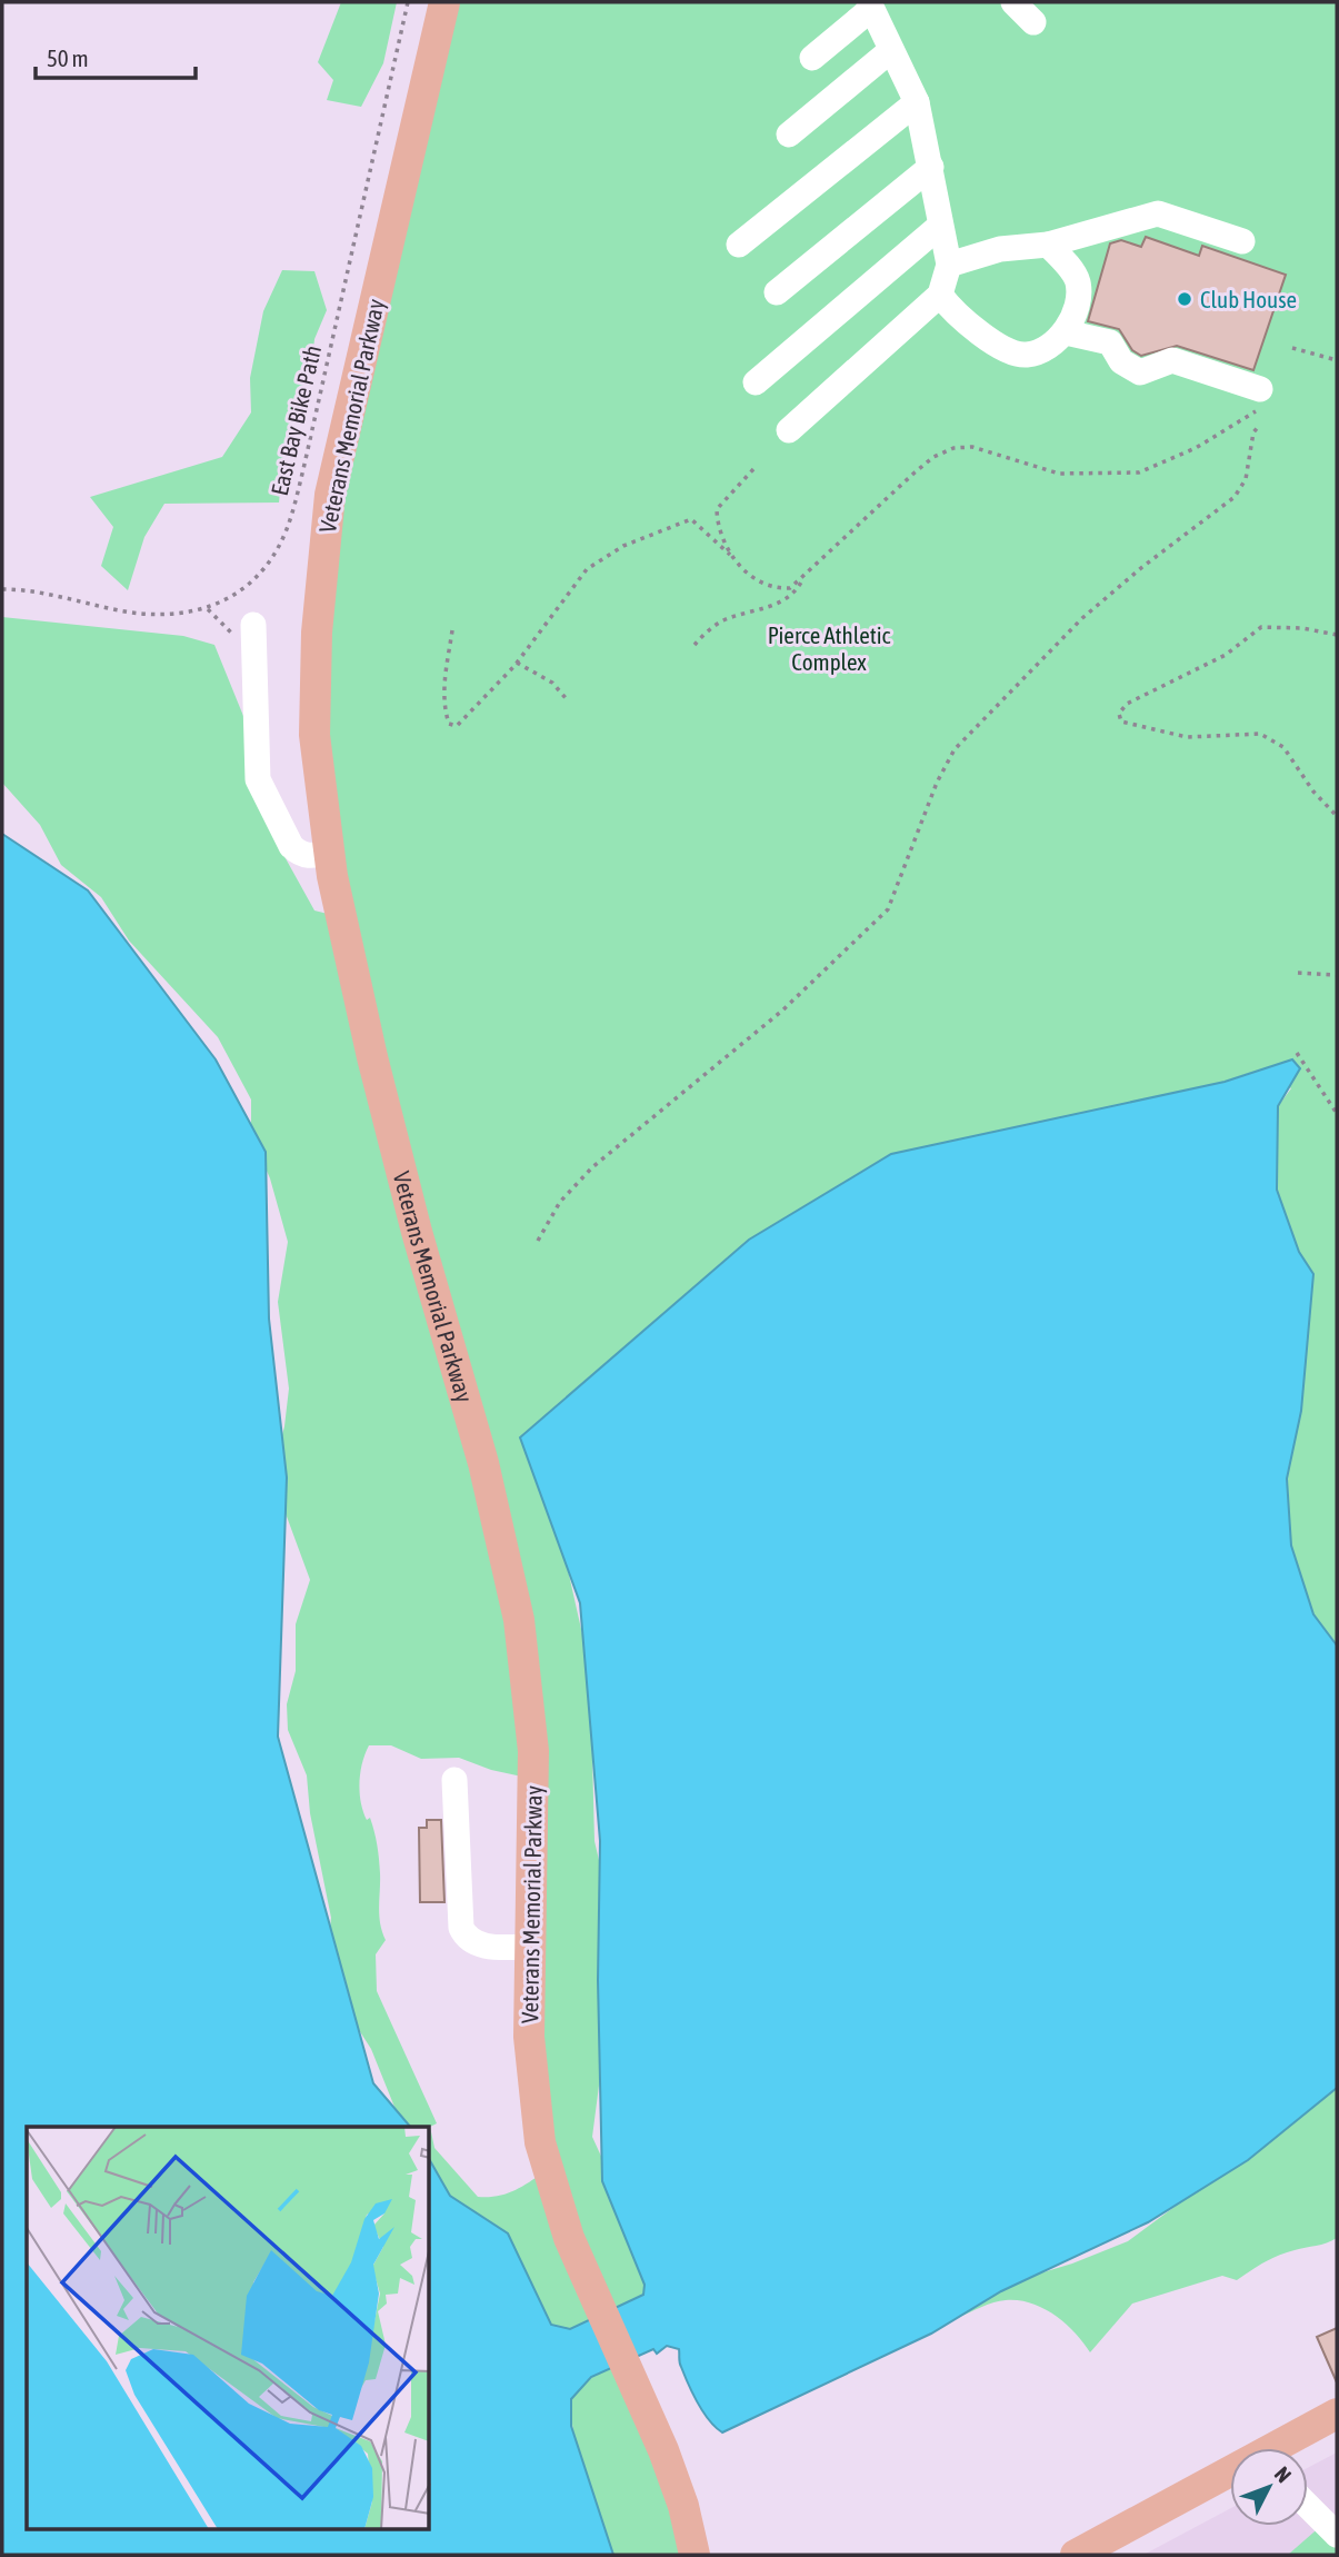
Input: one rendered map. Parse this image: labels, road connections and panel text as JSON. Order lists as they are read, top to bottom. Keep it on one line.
{"streets":{"main road":["Veterans Memorial Parkway"],"path":["East Bay Bike Path"]},"parks":["Pierce Athletic Complex"],"places":["Club House"],"scale_bar":"50 m","north":"top right"}
